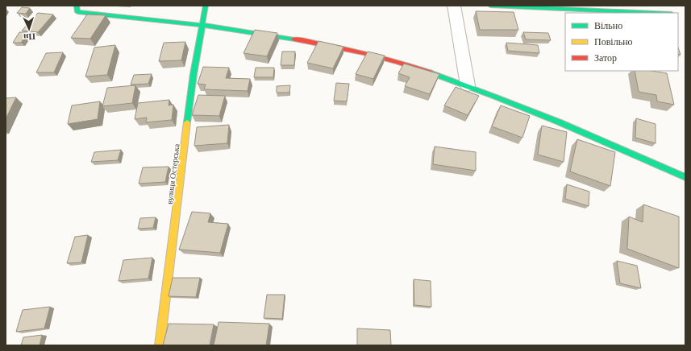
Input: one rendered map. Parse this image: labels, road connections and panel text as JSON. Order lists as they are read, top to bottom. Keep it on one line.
{"streets":{"street":["вулиця Остерська"]},"legend":["Вільно","Повільно","Затор"],"north":"bottom"}
